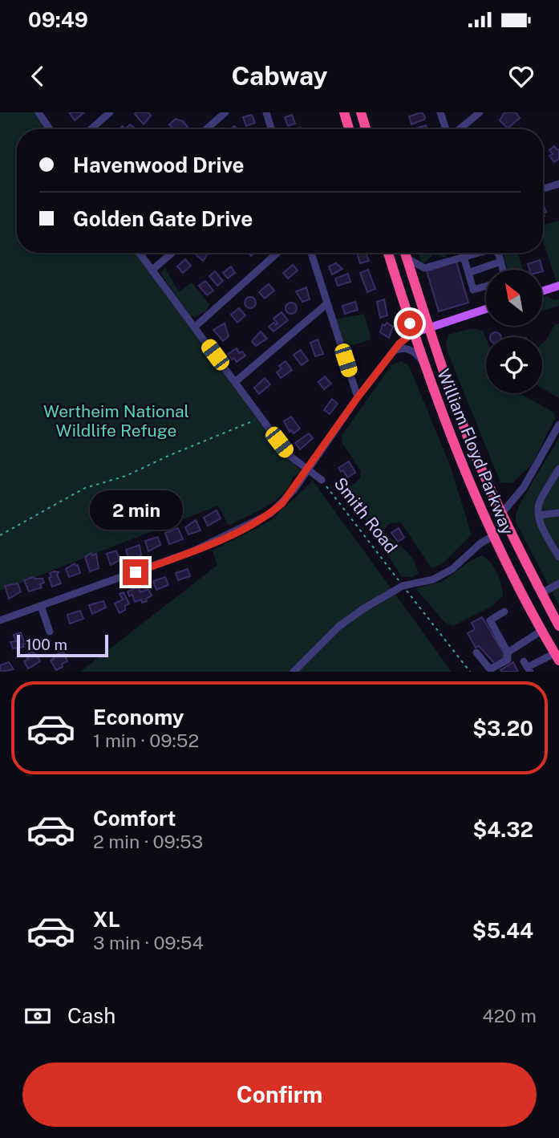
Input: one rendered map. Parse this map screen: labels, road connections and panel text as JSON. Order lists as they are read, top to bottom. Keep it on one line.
{"streets":{"highway":["William Floyd Parkway"],"street":["Smith Road"]},"parks":["Wertheim National Wildlife Refuge"],"scale_bar":"100 m","north":"top left","page":{"status":"09:49","header":"Cabway","banner":["Havenwood Drive","Golden Gate Drive"],"bubble":"2 min","scale":"100 m","list":[{"name":"Economy","note":"1 min · 09:52","value":"$3.20"},{"name":"Comfort","note":"2 min · 09:53","value":"$4.32"},{"name":"XL","note":"3 min · 09:54","value":"$5.44"}],"pay":["Cash","420 m"],"buttons":"Confirm"}}
